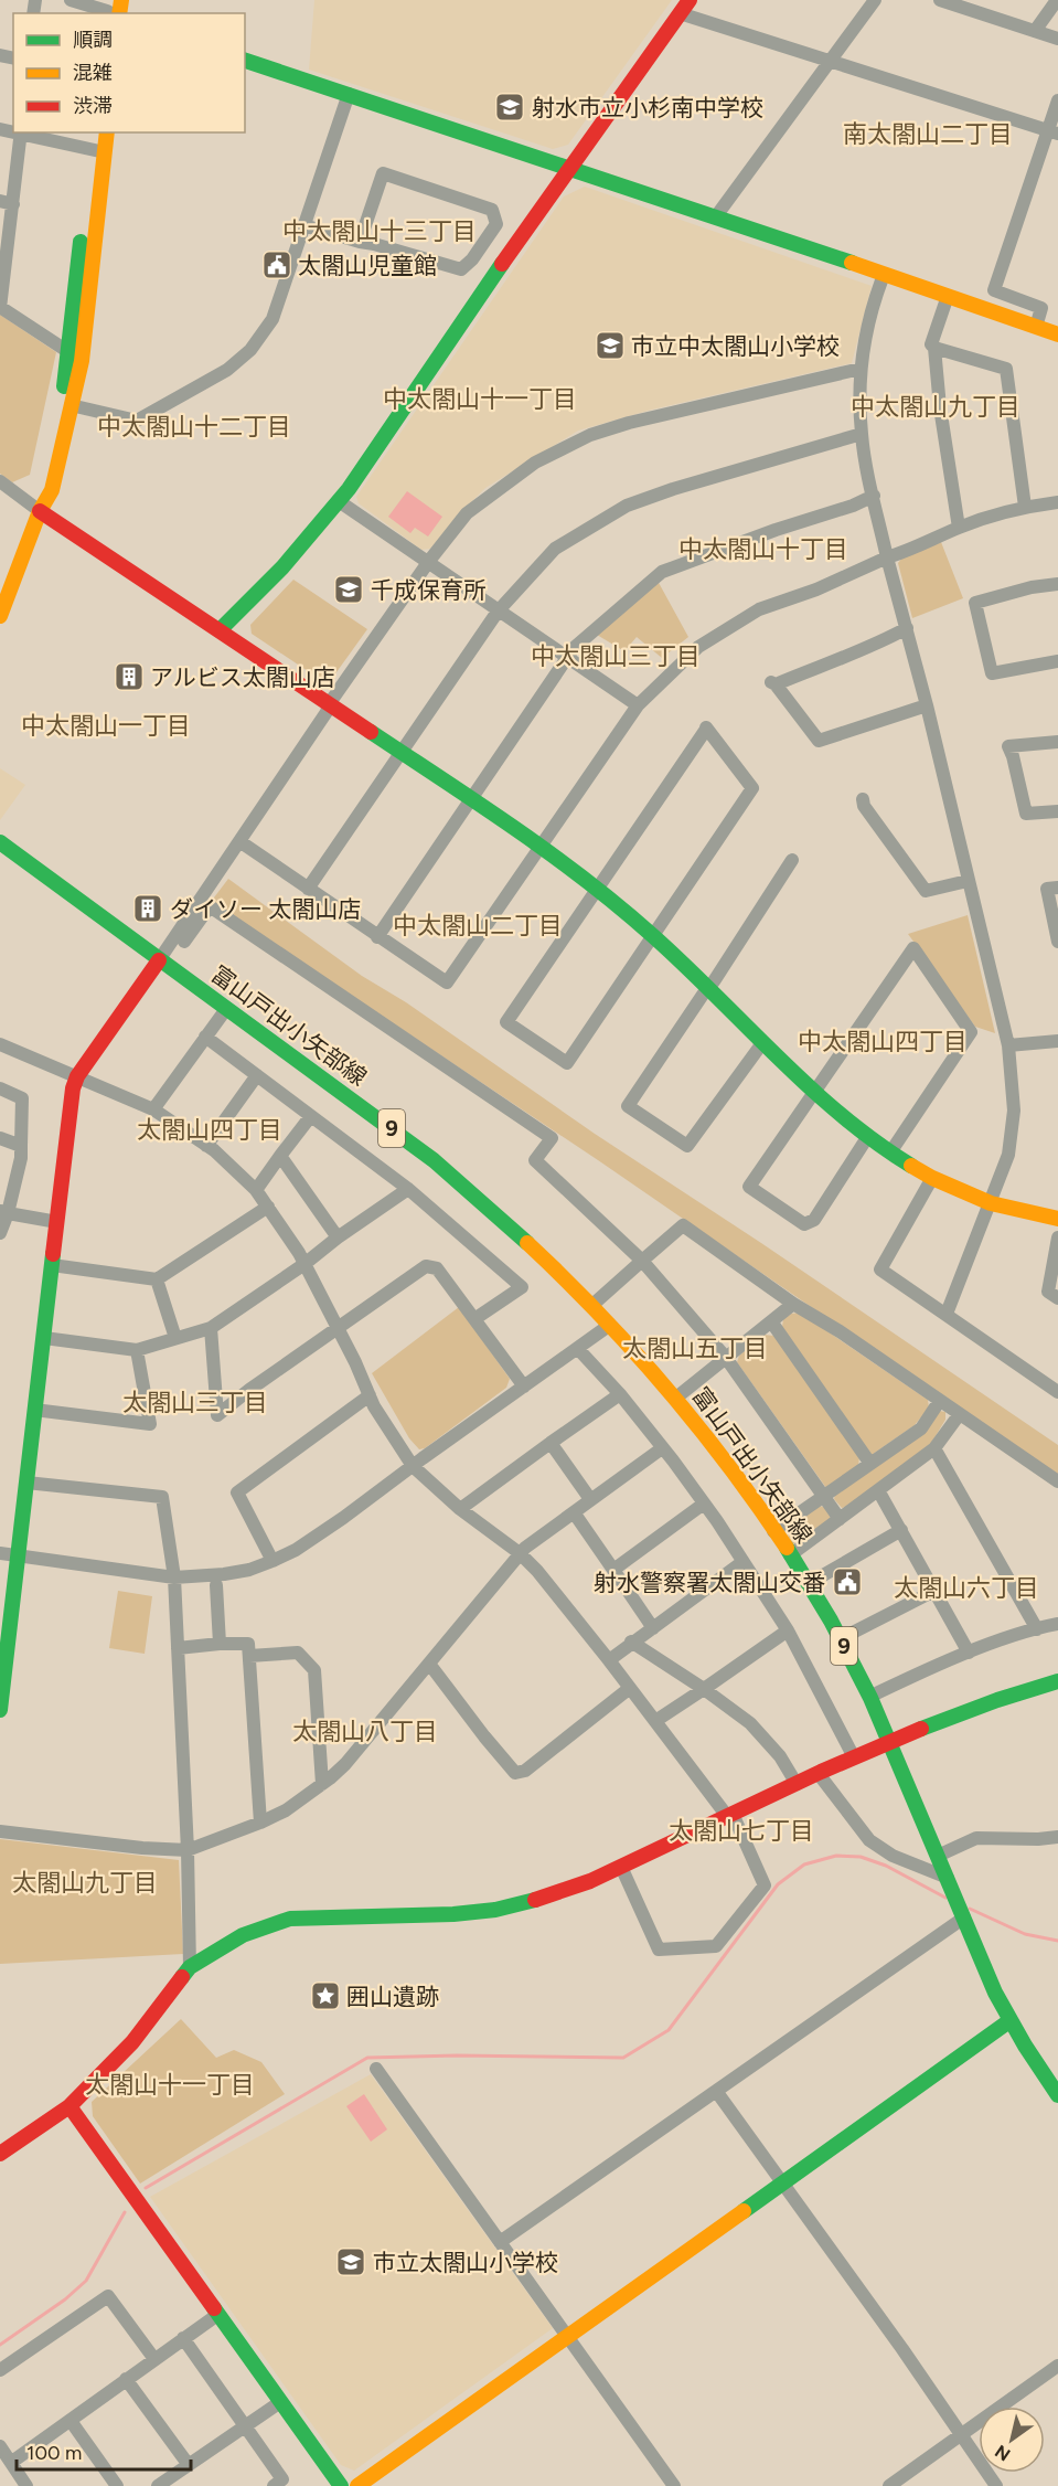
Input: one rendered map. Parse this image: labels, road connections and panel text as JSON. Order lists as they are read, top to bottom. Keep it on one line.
{"streets":{"street":["富山戸出小矢部線","9"]},"districts":["南太閤山二丁目","中太閤山十三丁目","中太閤山十一丁目","中太閤山九丁目","中太閤山十二丁目","中太閤山十丁目","中太閤山三丁目","中太閤山一丁目","中太閤山二丁目","中太閤山四丁目","太閤山四丁目","太閤山五丁目","太閤山三丁目","太閤山六丁目","太閤山八丁目","太閤山七丁目","太閤山九丁目","太閤山十一丁目"],"places":{"school or university":["射水市立小杉南中学校","市立中太閤山小学校","千成保育所","市立太閤山小学校"],"public building":["太閤山児童館","射水警察署太閤山交番"],"building":["アルビス太閤山店","ダイソー 太閤山店"],"place":["囲山遺跡"]},"legend":["順調","混雑","渋滞"],"scale_bar":"100 m","north":"bottom left"}
